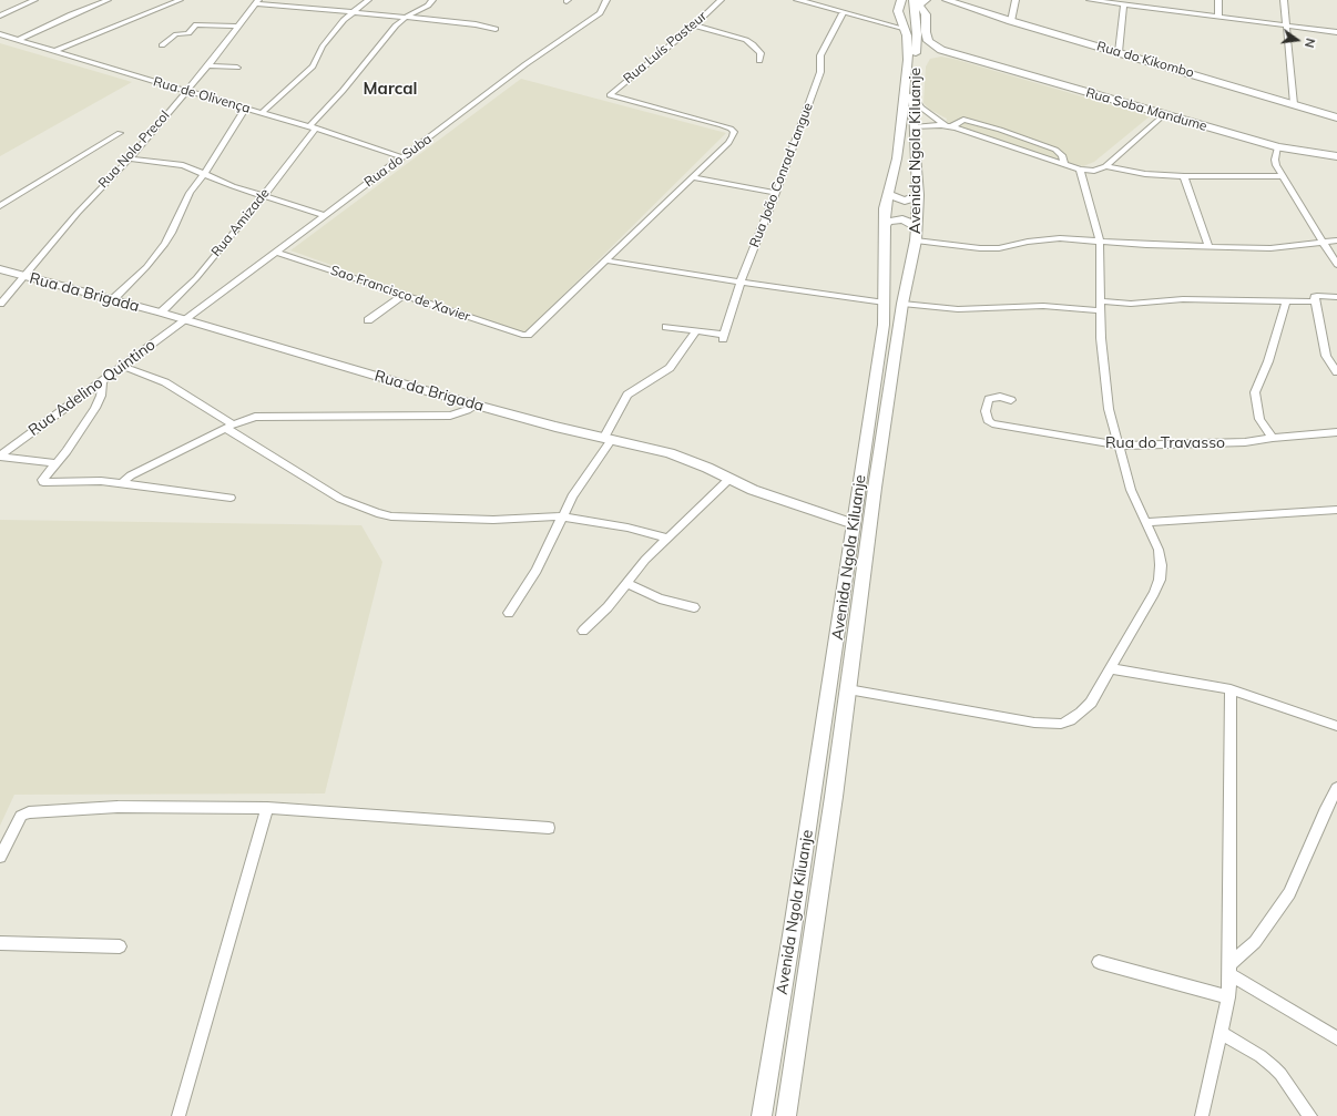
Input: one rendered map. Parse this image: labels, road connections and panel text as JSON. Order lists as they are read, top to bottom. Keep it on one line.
{"streets":{"main road":["Rua do Kikombo","Rua Soba Mandume","Avenida Ngola Kiluanje"],"street":["Rua Luís Pasteur","Rua de Olivença","Rua Nola Precol","Rua do Suba","Rua João Conrad Langue","Rua Amizade","Rua da Brigada","Sao Francisco de Xavier","Rua Adelino Quintino","Rua do Travasso"]},"crossings":[["Rua de Olivença","Rua Nola Precol"],["Rua de Olivença","Rua do Suba"],["Rua de Olivença","Rua Amizade"],["Rua Nola Precol","Rua da Brigada"],["Avenida Ngola Kiluanje","Rua da Brigada"],["Rua do Suba","Rua da Brigada"],["Rua do Suba","Sao Francisco de Xavier"],["Rua do Suba","Rua Adelino Quintino"],["Rua Amizade","Rua da Brigada"],["Rua da Brigada","Rua Adelino Quintino"]],"districts":["Marcal"],"north":"right"}
